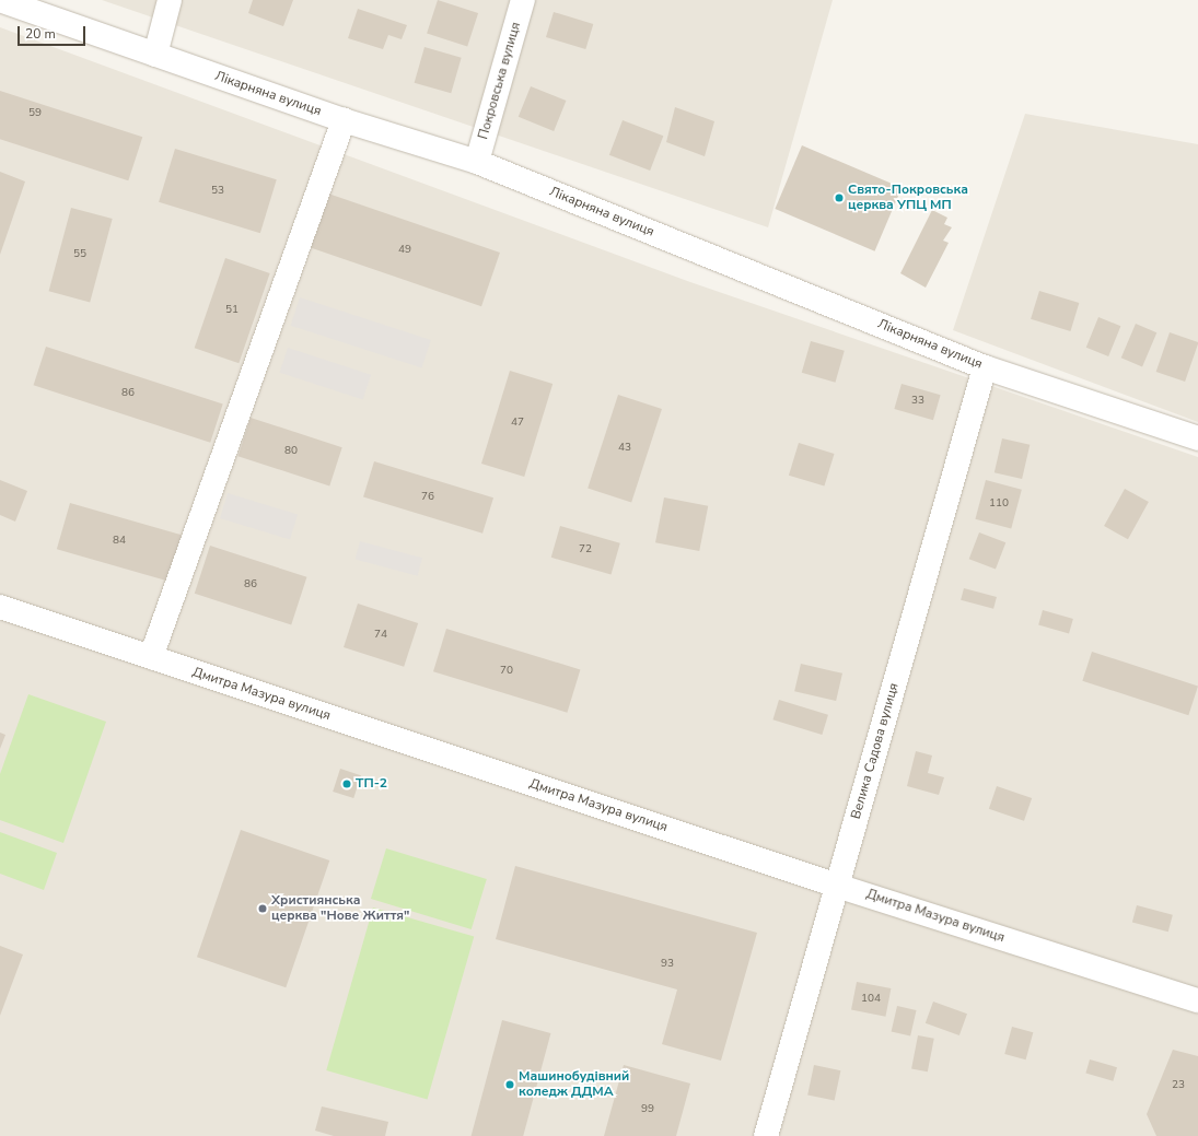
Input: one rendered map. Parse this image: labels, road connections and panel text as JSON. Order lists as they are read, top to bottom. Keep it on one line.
{"streets":{"street":["Покровська вулиця","Лікарняна вулиця","Дмитра Мазура вулиця","Велика Садова вулиця"]},"crossings":[["Покровська вулиця","Лікарняна вулиця"],["Лікарняна вулиця","Велика Садова вулиця"],["Дмитра Мазура вулиця","Велика Садова вулиця"]],"places":["Свято-Покровська церква УПЦ МП","ТП-2","Християнська церква \"Нове Життя\"","Машинобудівний коледж ДДМА"],"house_numbers":["59","53","49","55","51","86","33","47","43","80","76","110","84","72","86","74","70","93","104","23","99"],"scale_bar":"20 m"}
